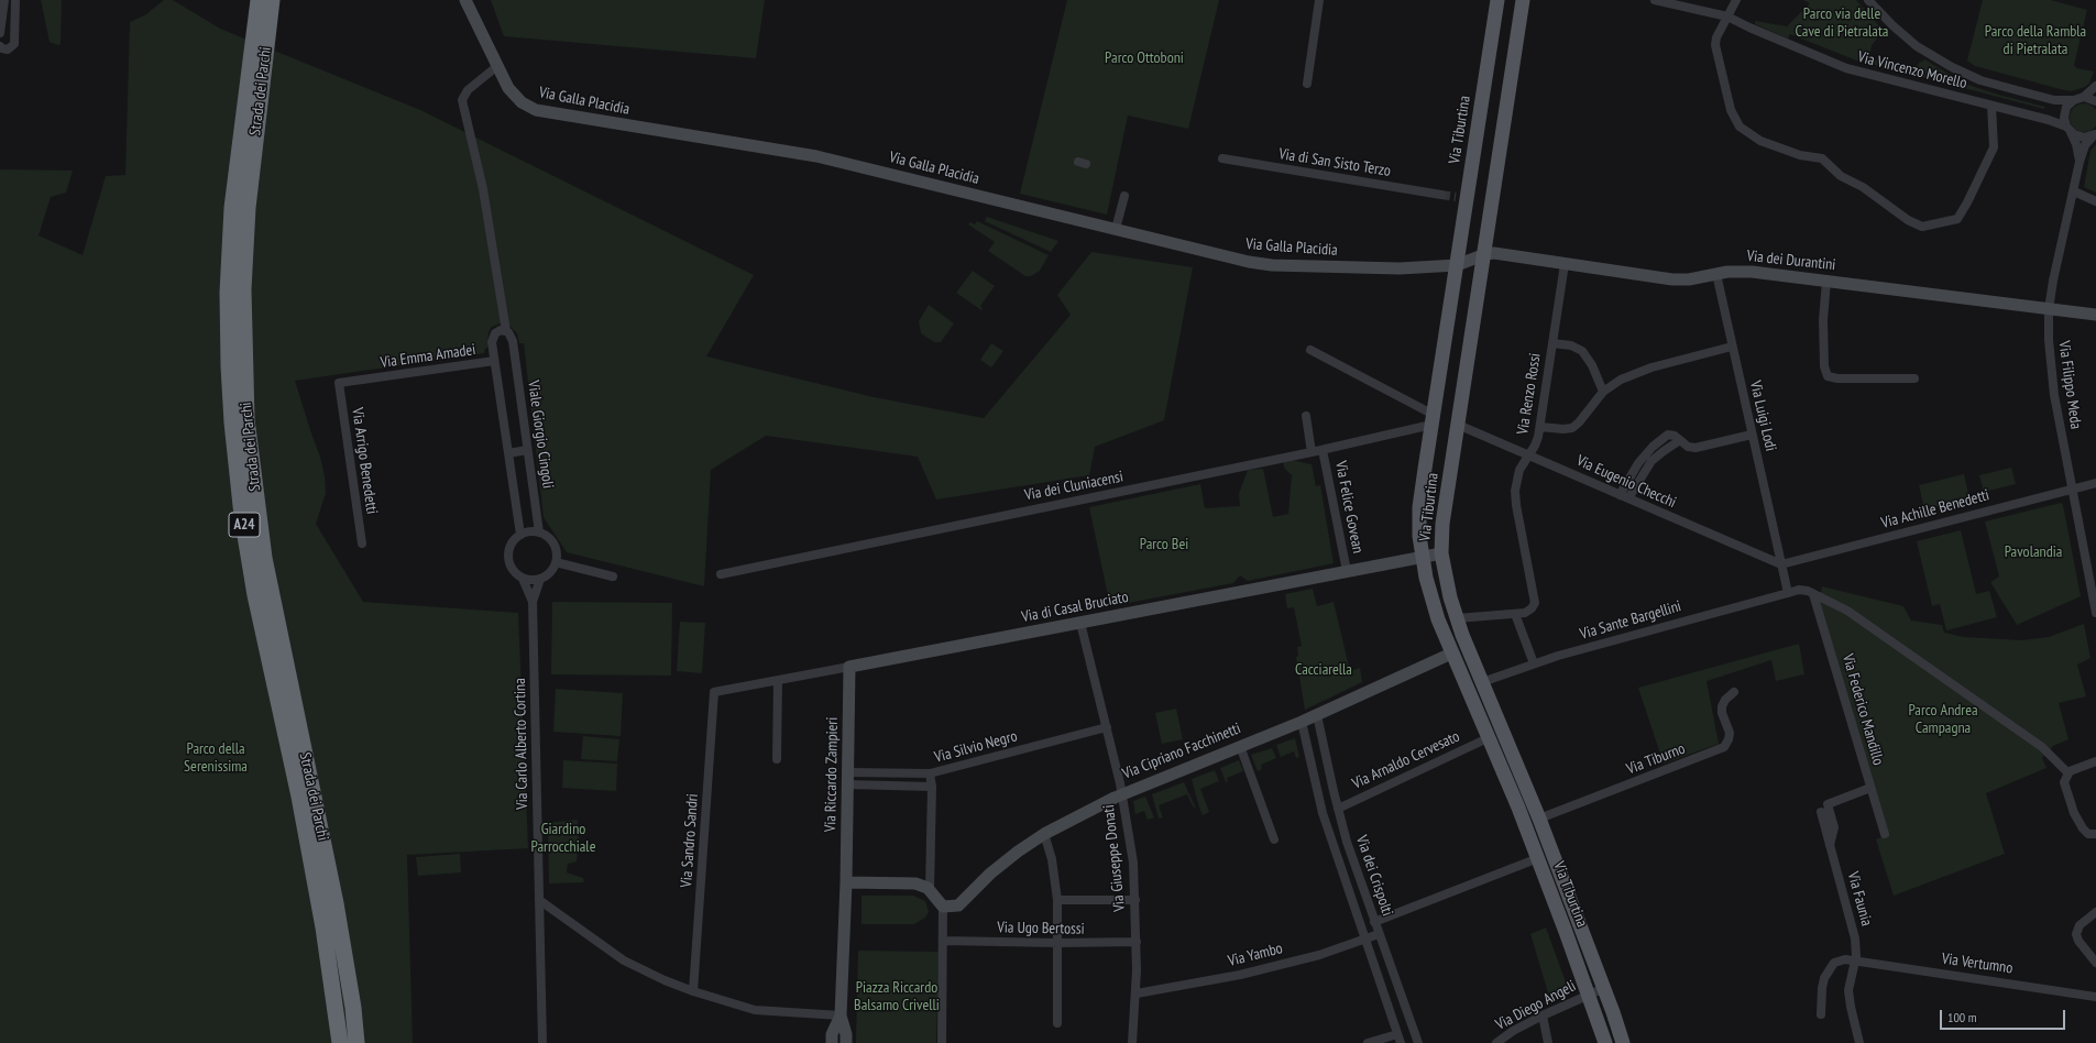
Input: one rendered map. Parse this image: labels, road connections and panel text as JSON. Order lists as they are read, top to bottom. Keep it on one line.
{"streets":{"highway":["Strada dei Parchi","A24"],"main road":["Via Tiburtina"],"street":["Via Vincenzo Morello","Via Galla Placidia","Via di San Sisto Terzo","Via dei Durantini","Via Emma Amadei","Via Filippo Meda","Via Renzo Rossi","Via Luigi Lodi","Viale Giorgio Cingoli","Via Arrigo Benedetti","Via Eugenio Checchi","Via dei Cluniacensi","Via Felice Govean","Via Achille Benedetti","Via di Casal Bruciato","Via Sante Bargellini","Via Federico Mandillo","Via Carlo Alberto Cortina","Via Silvio Negro","Via Cipriano Facchinetti","Via Tiburno","Via Arnaldo Cervesato","Via Riccardo Zampieri","Via Sandro Sandri","Via Giuseppe Donati","Via dei Crispolti","Via Faunia","Via Ugo Bertossi","Via Yambo","Via Vertumno","Via Diego Angeli"]},"crossings":[["Via Vincenzo Morello","Via Filippo Meda"],["Via Galla Placidia","Via Tiburtina"],["Via Tiburtina","Via dei Durantini"],["Via Tiburtina","Via Eugenio Checchi"],["Via Tiburtina","Via dei Cluniacensi"],["Via Tiburtina","Via di Casal Bruciato"],["Via Tiburtina","Via Sante Bargellini"],["Via Tiburtina","Via Cipriano Facchinetti"],["Via Tiburtina","Via Tiburno"],["Via Tiburtina","Via Arnaldo Cervesato"],["Via Tiburtina","Via Diego Angeli"],["Via dei Durantini","Via Filippo Meda"],["Via dei Durantini","Via Renzo Rossi"],["Via dei Durantini","Via Luigi Lodi"],["Via Emma Amadei","Viale Giorgio Cingoli"],["Via Emma Amadei","Via Arrigo Benedetti"],["Via Filippo Meda","Via Achille Benedetti"],["Via Renzo Rossi","Via Eugenio Checchi"],["Via Luigi Lodi","Via Eugenio Checchi"],["Via Luigi Lodi","Via Achille Benedetti"],["Via Luigi Lodi","Via Sante Bargellini"],["Viale Giorgio Cingoli","Via Carlo Alberto Cortina"],["Via Eugenio Checchi","Via Achille Benedetti"],["Via dei Cluniacensi","Via Felice Govean"],["Via Felice Govean","Via di Casal Bruciato"],["Via di Casal Bruciato","Via Riccardo Zampieri"],["Via di Casal Bruciato","Via Sandro Sandri"],["Via di Casal Bruciato","Via Giuseppe Donati"],["Via Sante Bargellini","Via Federico Mandillo"],["Via Federico Mandillo","Via Faunia"],["Via Silvio Negro","Via Riccardo Zampieri"],["Via Silvio Negro","Via Giuseppe Donati"],["Via Cipriano Facchinetti","Via Giuseppe Donati"],["Via Cipriano Facchinetti","Via dei Crispolti"],["Via Arnaldo Cervesato","Via dei Crispolti"],["Via Giuseppe Donati","Via Ugo Bertossi"],["Via Giuseppe Donati","Via Yambo"],["Via dei Crispolti","Via Yambo"],["Via Faunia","Via Vertumno"]],"parks":["Parco via delle Cave di Pietralata","Parco della Rambla di Pietralata","Parco Ottoboni","Parco Bei","Pavolandia","Cacciarella","Parco Andrea Campagna","Parco della Serenissima","Giardino Parrocchiale","Piazza Riccardo Balsamo Crivelli"],"scale_bar":"100 m"}
